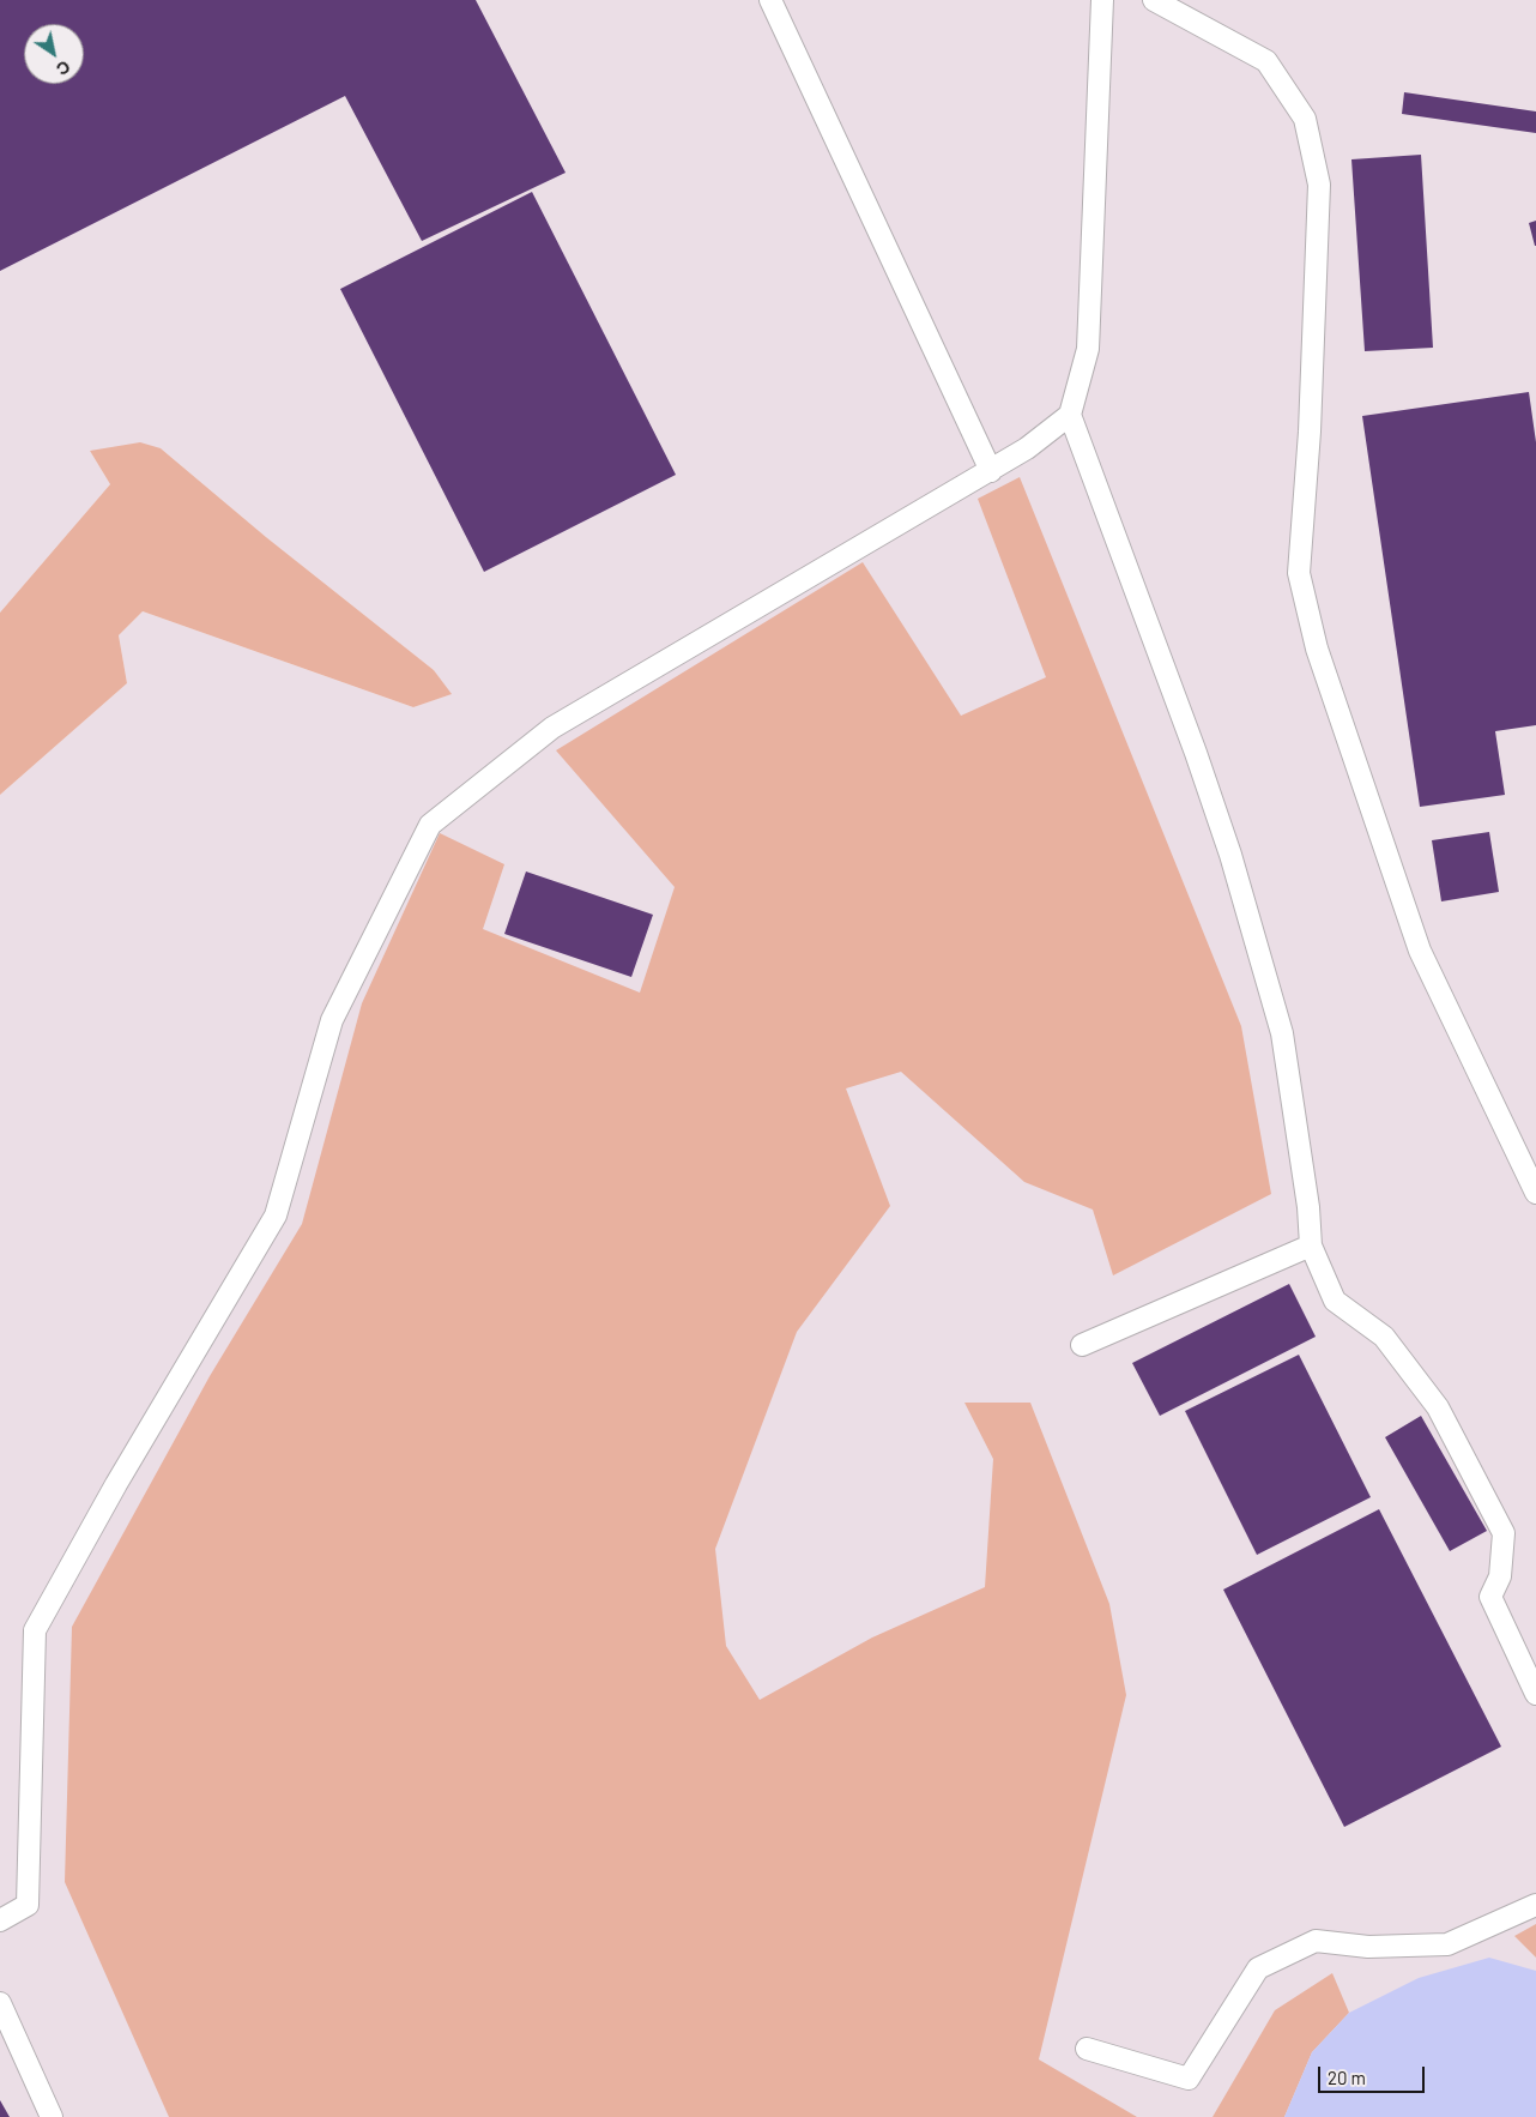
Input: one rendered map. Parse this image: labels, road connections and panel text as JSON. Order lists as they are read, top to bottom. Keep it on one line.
{"scale_bar":"20 m","north":"bottom right"}
